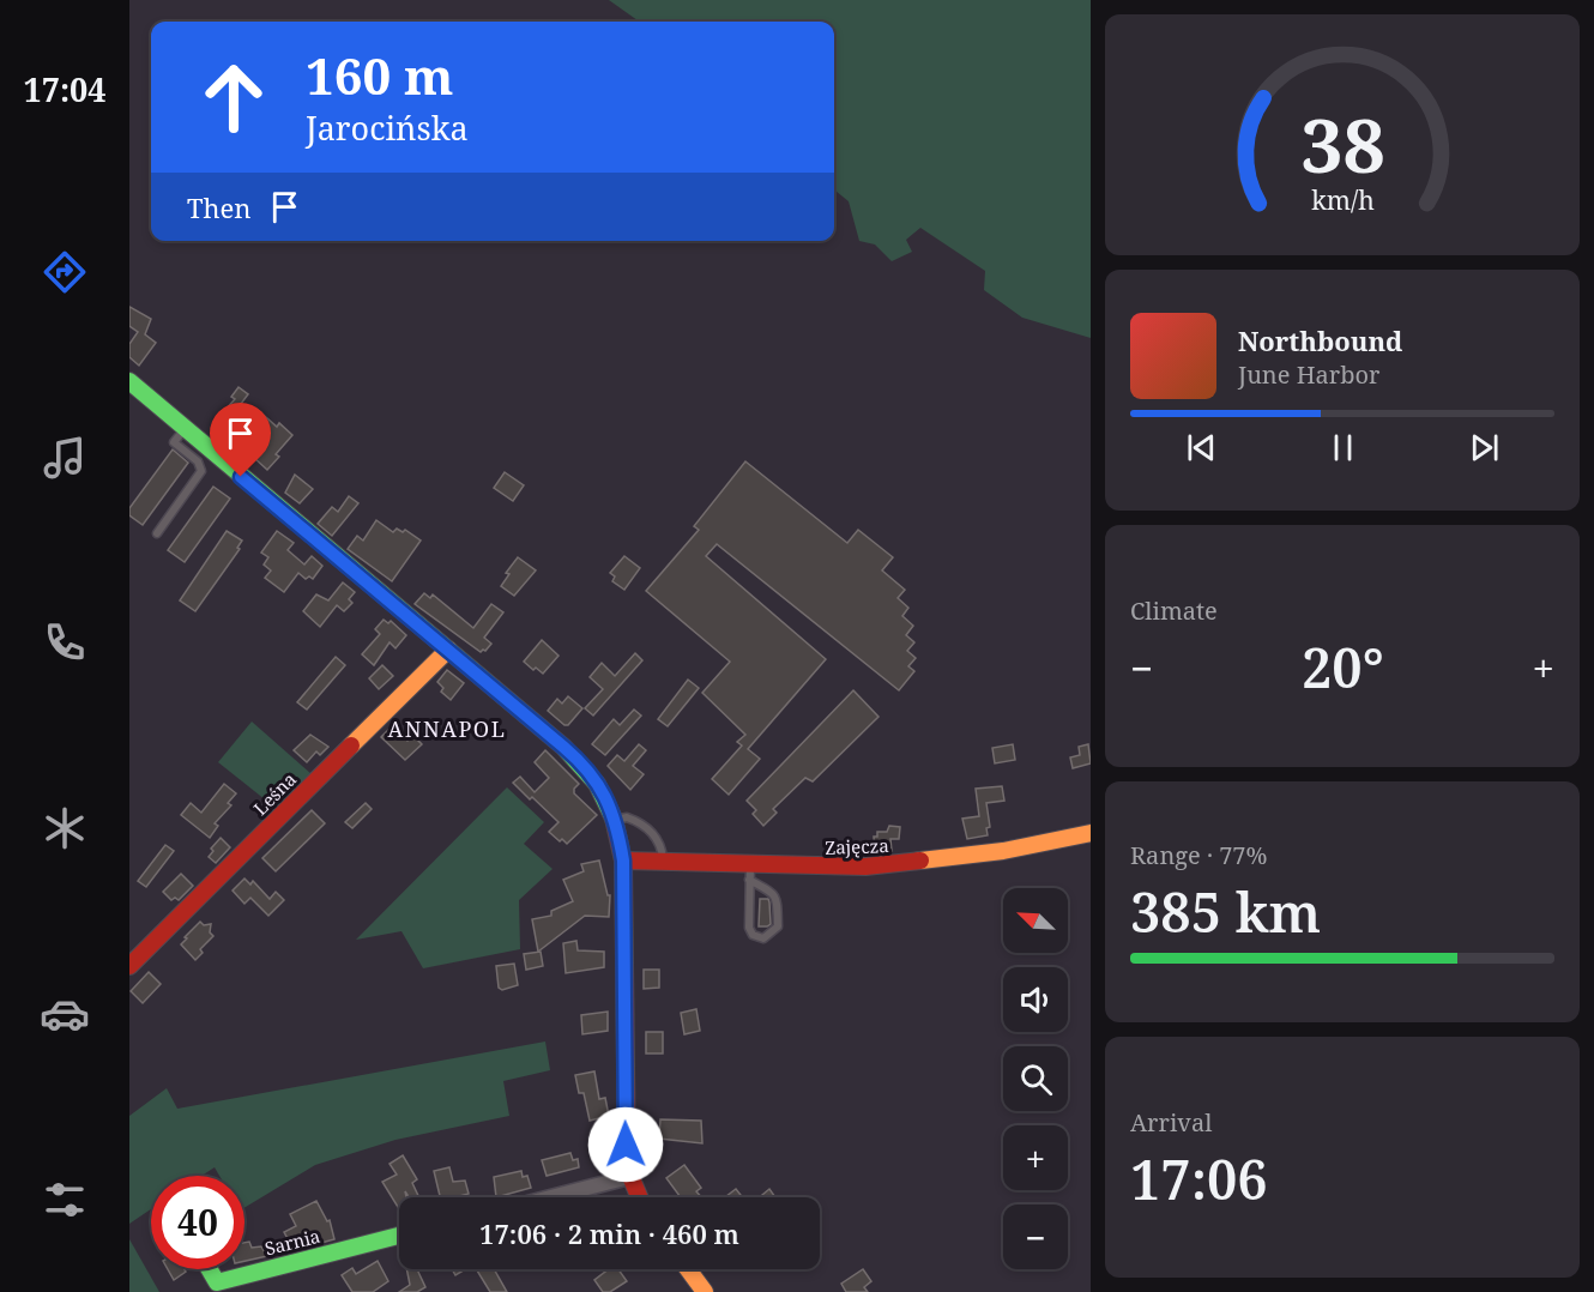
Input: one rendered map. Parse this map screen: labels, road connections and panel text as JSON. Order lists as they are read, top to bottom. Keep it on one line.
{"streets":{"street":["Leśna","Zajęcza","Sarnia"]},"districts":["ANNAPOL"],"north":"top left","page":{"tabs":"17:04","turn":["160 m","Jarocińska"],"then":"Then","song":["Northbound","June Harbor"],"tile":["Climate",["Range · 77%","385 km"],["Arrival","17:06"]],"heat":["−","20°","+"],"map_buttons":["+","−"],"limit":"40","trip":"17:06 · 2 min · 460 m","gauge":["38","km/h"]}}
